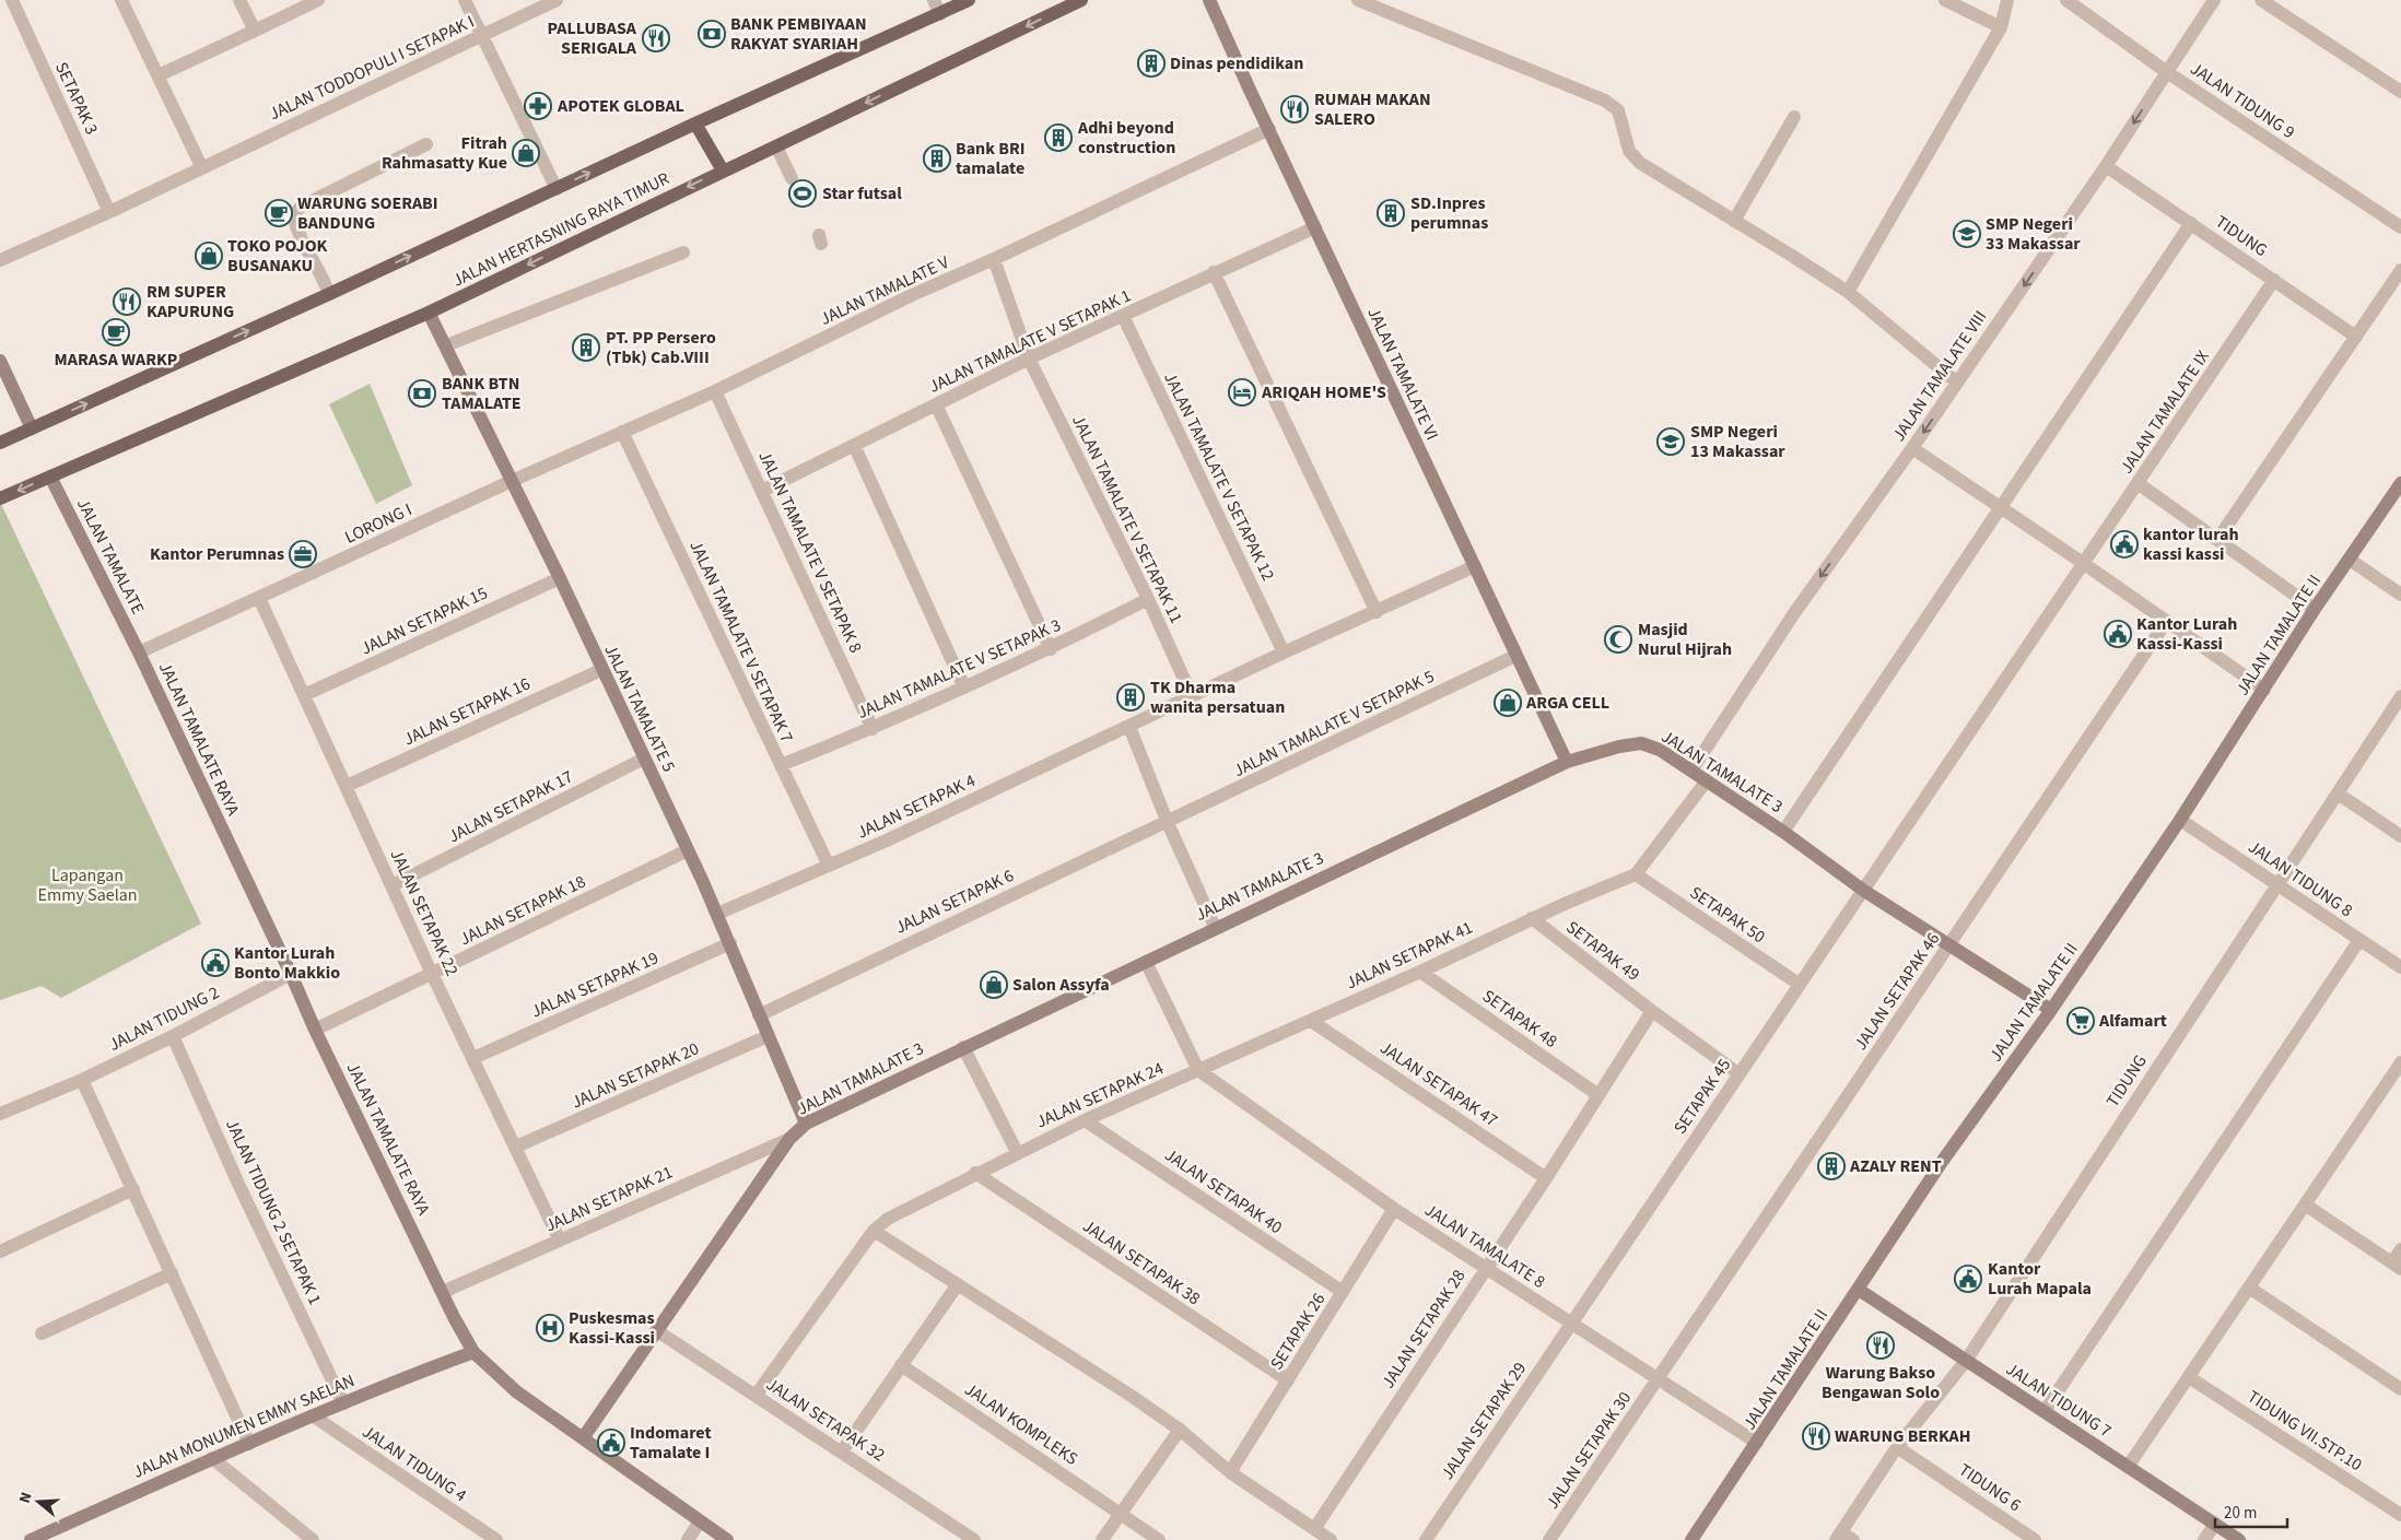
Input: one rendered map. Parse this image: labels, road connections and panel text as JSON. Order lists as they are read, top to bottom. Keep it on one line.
{"streets":{"main road":["JALAN HERTASNING RAYA TIMUR"],"street":["JALAN TODDOPULI I SETAPAK I","SETAPAK 3","JALAN TIDUNG 9","TIDUNG","JALAN TAMALATE V","JALAN TAMALATE V SETAPAK 1","JALAN TAMALATE VI","JALAN TAMALATE VIII","JALAN TAMALATE IX","JALAN TAMALATE V SETAPAK 12","JALAN TAMALATE V SETAPAK 11","LORONG I","JALAN TAMALATE V SETAPAK 8","JALAN TAMALATE","JALAN SETAPAK 15","JALAN TAMALATE II","JALAN TAMALATE V SETAPAK 7","JALAN TAMALATE V SETAPAK 3","JALAN TAMALATE 5","JALAN SETAPAK 16","JALAN TAMALATE V SETAPAK 5","JALAN TAMALATE RAYA","JALAN TAMALATE 3","JALAN SETAPAK 17","JALAN SETAPAK 4","JALAN TIDUNG 8","JALAN SETAPAK 6","JALAN SETAPAK 18","JALAN SETAPAK 22","SETAPAK 50","SETAPAK 49","JALAN SETAPAK 41","JALAN SETAPAK 19","JALAN SETAPAK 46","JALAN TIDUNG 2","SETAPAK 48","JALAN SETAPAK 20","JALAN SETAPAK 47","JALAN SETAPAK 24","SETAPAK 45","JALAN SETAPAK 40","JALAN SETAPAK 21","JALAN TIDUNG 2 SETAPAK 1","JALAN TAMALATE 8","JALAN SETAPAK 38","JALAN SETAPAK 28","SETAPAK 26","JALAN TIDUNG 7","JALAN SETAPAK 32","JALAN SETAPAK 29","JALAN KOMPLEKS","JALAN MONUMEN EMMY SAELAN","TIDUNG VII.STP.10","JALAN SETAPAK 30","JALAN TIDUNG 4","TIDUNG 6"]},"crossings":[["JALAN TODDOPULI I SETAPAK I","SETAPAK 3"],["JALAN TIDUNG 9","JALAN TAMALATE VIII"],["JALAN HERTASNING RAYA TIMUR","JALAN TAMALATE"],["JALAN HERTASNING RAYA TIMUR","JALAN TAMALATE 5"],["TIDUNG","JALAN TAMALATE VIII"],["TIDUNG","JALAN TAMALATE IX"],["TIDUNG","JALAN TIDUNG 8"],["TIDUNG","JALAN TIDUNG 7"],["TIDUNG","TIDUNG 6"],["JALAN TAMALATE V","JALAN TAMALATE VI"],["JALAN TAMALATE V","JALAN TAMALATE V SETAPAK 11"],["JALAN TAMALATE V","LORONG I"],["JALAN TAMALATE V","JALAN TAMALATE V SETAPAK 8"],["JALAN TAMALATE V","JALAN TAMALATE V SETAPAK 7"],["JALAN TAMALATE V","JALAN TAMALATE 5"],["JALAN TAMALATE V SETAPAK 1","JALAN TAMALATE VI"],["JALAN TAMALATE V SETAPAK 1","JALAN TAMALATE V SETAPAK 12"],["JALAN TAMALATE V SETAPAK 1","JALAN TAMALATE V SETAPAK 11"],["JALAN TAMALATE V SETAPAK 1","JALAN TAMALATE V SETAPAK 8"],["JALAN TAMALATE VI","JALAN TAMALATE V SETAPAK 5"],["JALAN TAMALATE VI","JALAN TAMALATE 3"],["JALAN TAMALATE VI","JALAN SETAPAK 4"],["JALAN TAMALATE VIII","JALAN TAMALATE 3"],["JALAN TAMALATE IX","JALAN TAMALATE 3"],["JALAN TAMALATE IX","SETAPAK 45"],["JALAN TAMALATE V SETAPAK 12","JALAN SETAPAK 4"],["JALAN TAMALATE V SETAPAK 11","JALAN TAMALATE V SETAPAK 3"],["JALAN TAMALATE V SETAPAK 11","JALAN SETAPAK 4"],["LORONG I","JALAN TAMALATE"],["LORONG I","JALAN TAMALATE 5"],["LORONG I","JALAN TAMALATE RAYA"],["LORONG I","JALAN SETAPAK 22"],["JALAN TAMALATE V SETAPAK 8","JALAN TAMALATE V SETAPAK 3"],["JALAN TAMALATE","JALAN TAMALATE RAYA"],["JALAN SETAPAK 15","JALAN TAMALATE 5"],["JALAN SETAPAK 15","JALAN SETAPAK 22"],["JALAN TAMALATE II","JALAN TAMALATE 3"],["JALAN TAMALATE II","JALAN TIDUNG 8"],["JALAN TAMALATE II","JALAN TAMALATE 8"],["JALAN TAMALATE II","JALAN TIDUNG 7"],["JALAN TAMALATE V SETAPAK 7","JALAN TAMALATE V SETAPAK 3"],["JALAN TAMALATE V SETAPAK 7","JALAN SETAPAK 4"],["JALAN TAMALATE 5","JALAN SETAPAK 16"],["JALAN TAMALATE 5","JALAN TAMALATE 3"],["JALAN TAMALATE 5","JALAN SETAPAK 17"],["JALAN TAMALATE 5","JALAN SETAPAK 4"],["JALAN TAMALATE 5","JALAN SETAPAK 6"],["JALAN TAMALATE 5","JALAN SETAPAK 18"],["JALAN TAMALATE 5","JALAN SETAPAK 19"],["JALAN TAMALATE 5","JALAN SETAPAK 20"],["JALAN SETAPAK 16","JALAN SETAPAK 22"],["JALAN TAMALATE V SETAPAK 5","JALAN SETAPAK 6"],["JALAN TAMALATE RAYA","JALAN TAMALATE 3"],["JALAN TAMALATE RAYA","JALAN SETAPAK 18"],["JALAN TAMALATE RAYA","JALAN TIDUNG 2"],["JALAN TAMALATE RAYA","JALAN SETAPAK 21"],["JALAN TAMALATE RAYA","JALAN MONUMEN EMMY SAELAN"],["JALAN TAMALATE 3","JALAN SETAPAK 46"],["JALAN TAMALATE 3","SETAPAK 45"],["JALAN TAMALATE 3","JALAN SETAPAK 21"],["JALAN TAMALATE 3","JALAN SETAPAK 32"],["JALAN SETAPAK 17","JALAN SETAPAK 22"],["JALAN SETAPAK 18","JALAN SETAPAK 22"],["JALAN SETAPAK 22","JALAN SETAPAK 19"],["JALAN SETAPAK 22","JALAN SETAPAK 20"],["JALAN SETAPAK 22","JALAN SETAPAK 21"],["SETAPAK 50","JALAN SETAPAK 41"],["SETAPAK 50","SETAPAK 45"],["SETAPAK 49","JALAN SETAPAK 41"],["SETAPAK 49","SETAPAK 45"],["SETAPAK 49","JALAN SETAPAK 28"],["JALAN SETAPAK 41","SETAPAK 48"],["JALAN SETAPAK 41","JALAN SETAPAK 47"],["JALAN SETAPAK 41","JALAN SETAPAK 24"],["JALAN SETAPAK 41","JALAN TAMALATE 8"],["JALAN SETAPAK 46","JALAN TAMALATE 8"],["JALAN SETAPAK 46","JALAN SETAPAK 30"],["JALAN TIDUNG 2","JALAN TIDUNG 2 SETAPAK 1"],["SETAPAK 48","JALAN SETAPAK 28"],["JALAN SETAPAK 47","JALAN SETAPAK 28"],["JALAN SETAPAK 24","JALAN SETAPAK 40"],["JALAN SETAPAK 24","JALAN TAMALATE 8"],["JALAN SETAPAK 24","JALAN SETAPAK 38"],["JALAN SETAPAK 24","JALAN SETAPAK 32"],["SETAPAK 45","JALAN TAMALATE 8"],["SETAPAK 45","JALAN SETAPAK 29"],["JALAN SETAPAK 40","SETAPAK 26"],["JALAN TIDUNG 2 SETAPAK 1","JALAN MONUMEN EMMY SAELAN"],["JALAN TAMALATE 8","JALAN SETAPAK 28"],["JALAN TAMALATE 8","SETAPAK 26"],["JALAN TAMALATE 8","JALAN SETAPAK 29"],["JALAN TAMALATE 8","JALAN SETAPAK 30"],["JALAN SETAPAK 38","SETAPAK 26"],["JALAN MONUMEN EMMY SAELAN","JALAN TIDUNG 4"]],"parks":["Lapangan Emmy Saelan"],"places":{"bank":["BANK PEMBIYAAN RAKYAT SYARIAH","BANK BTN TAMALATE"],"restaurant":["PALLUBASA SERIGALA","RUMAH MAKAN SALERO","RM SUPER KAPURUNG","Warung Bakso Bengawan Solo","WARUNG BERKAH"],"building":["Dinas pendidikan","Adhi beyond construction","Bank BRI tamalate","SD.Inpres perumnas","PT. PP Persero (Tbk) Cab.VIII","TK Dharma wanita persatuan","AZALY RENT"],"pharmacy":["APOTEK GLOBAL"],"shop":["Fitrah Rahmasatty Kue","TOKO POJOK BUSANAKU","ARGA CELL","Salon Assyfa"],"sports":["Star futsal"],"cafe":["WARUNG SOERABI BANDUNG","MARASA WARKP"],"school or university":["SMP Negeri 33 Makassar","SMP Negeri 13 Makassar"],"hotel":["ARIQAH HOME'S"],"public building":["kantor lurah kassi kassi","Kantor Lurah Kassi-Kassi","Kantor Lurah Bonto Makkio","Kantor Lurah Mapala","Indomaret Tamalate I"],"office":["Kantor Perumnas"],"mosque":["Masjid Nurul Hijrah"],"supermarket":["Alfamart"],"hospital":["Puskesmas Kassi-Kassi"]},"scale_bar":"20 m","north":"left"}
